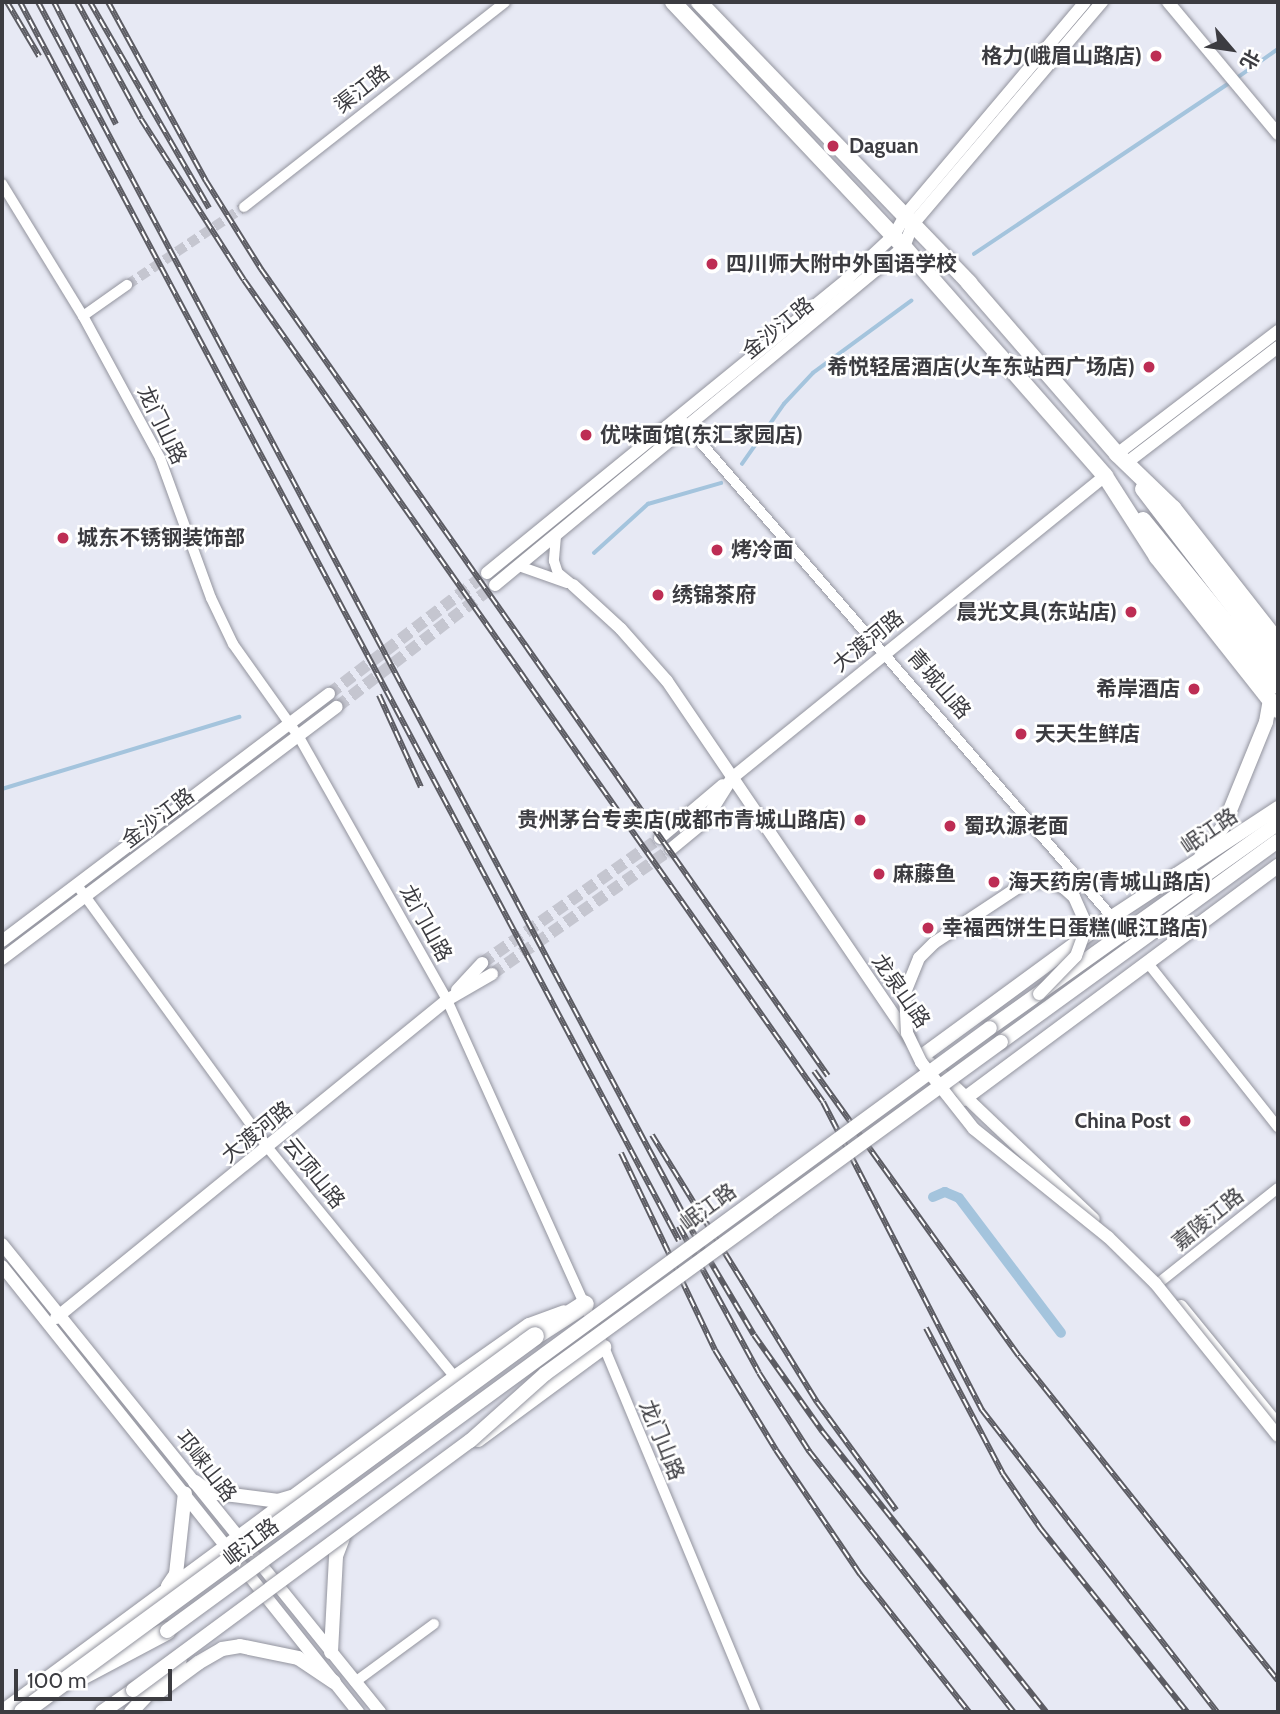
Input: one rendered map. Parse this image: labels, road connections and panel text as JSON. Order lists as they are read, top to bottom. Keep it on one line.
{"streets":{"main road":["岷江路"],"street":["渠江路","金沙江路","龙门山路","大渡河路","青城山路","龙泉山路","云顶山路","嘉陵江路","邛崃山路"]},"crossings":[["金沙江路","龙门山路"],["金沙江路","青城山路"],["金沙江路","龙泉山路"],["金沙江路","云顶山路"],["龙门山路","大渡河路"],["大渡河路","青城山路"],["大渡河路","龙泉山路"],["大渡河路","云顶山路"],["大渡河路","邛崃山路"],["青城山路","岷江路"],["岷江路","龙泉山路"],["龙泉山路","嘉陵江路"]],"places":["格力(峨眉山路店)","Daguan","四川师大附中外国语学校","希悦轻居酒店(火车东站西广场店)","优味面馆(东汇家园店)","城东不锈钢装饰部","烤冷面","绣锦茶府","晨光文具(东站店)","希岸酒店","天天生鲜店","贵州茅台专卖店(成都市青城山路店)","蜀玖源老面","麻藤鱼","海天药房(青城山路店)","幸福西饼生日蛋糕(岷江路店)","China Post"],"scale_bar":"100 m","north":"bottom right"}
